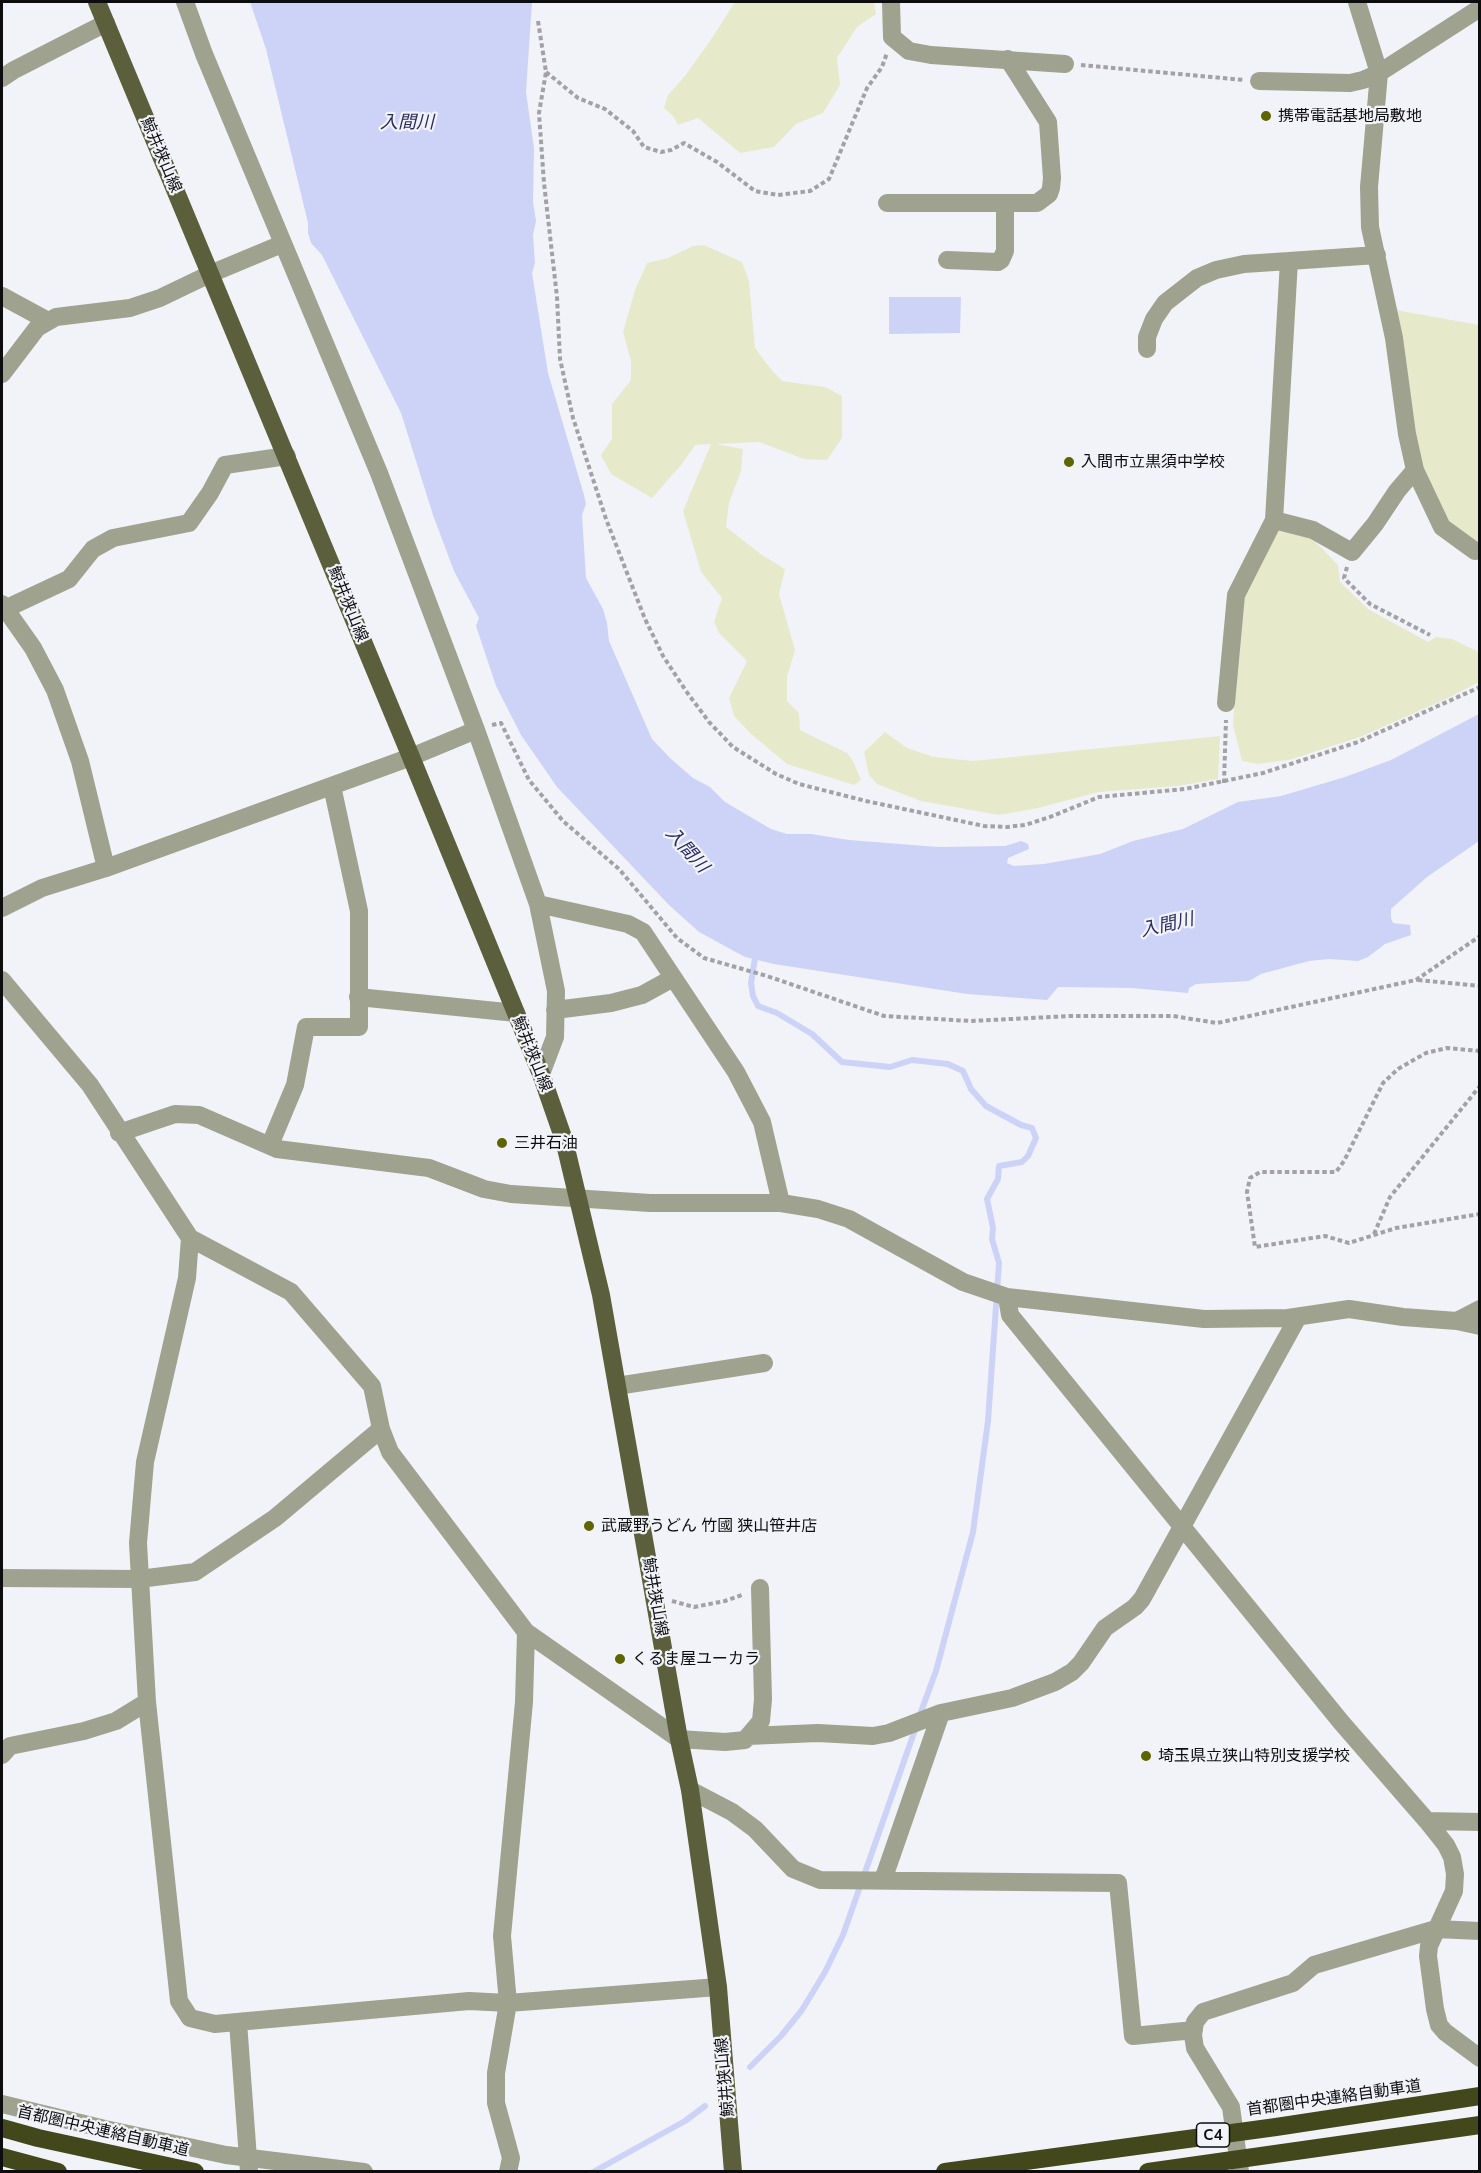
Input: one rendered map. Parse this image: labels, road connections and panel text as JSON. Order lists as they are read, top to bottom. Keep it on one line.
{"streets":{"highway":["首都圏中央連絡自動車道","C4"],"main road":["鯨井狭山線"]},"water":["入間川"],"places":["携帯電話基地局敷地","入間市立黒須中学校","三井石油","武蔵野うどん 竹國 狭山笹井店","くるま屋ユーカラ","埼玉県立狭山特別支援学校"]}
